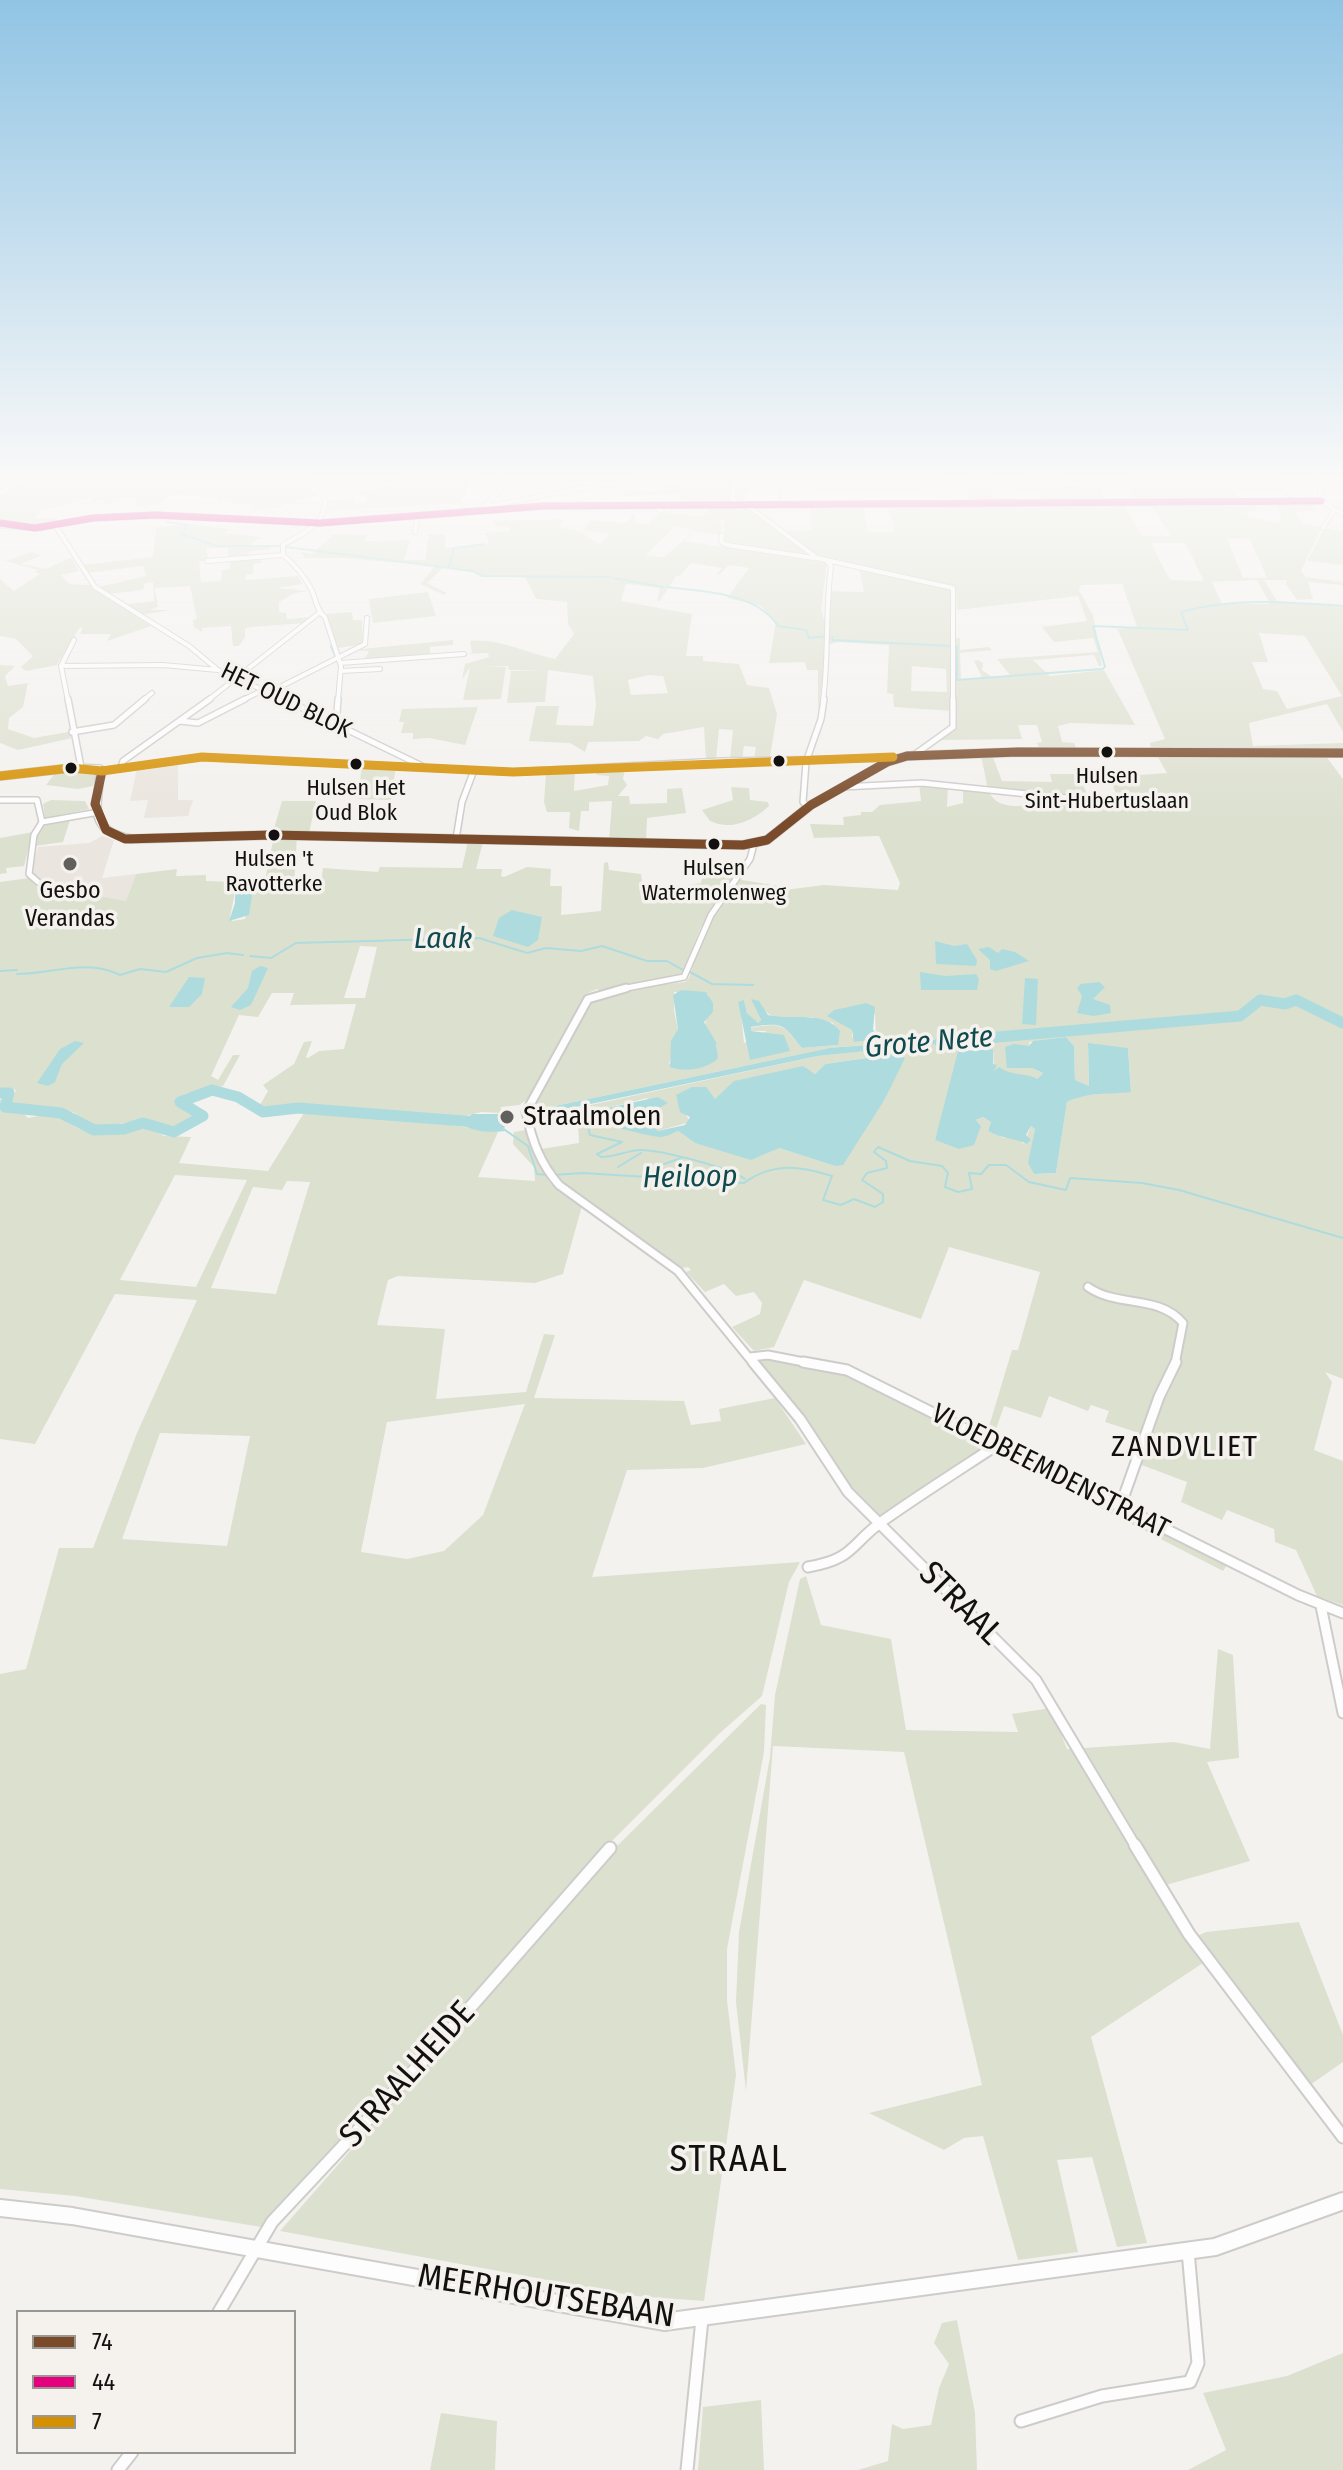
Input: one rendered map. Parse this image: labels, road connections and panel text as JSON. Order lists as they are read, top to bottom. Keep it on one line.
{"streets":{"street":["HET OUD BLOK","VLOEDBEEMDENSTRAAT","STRAAL","STRAALHEIDE","MEERHOUTSEBAAN"]},"crossings":[["VLOEDBEEMDENSTRAAT","STRAAL"],["STRAALHEIDE","MEERHOUTSEBAAN"]],"districts":["ZANDVLIET","STRAAL"],"water":["Laak","Grote Nete","Heiloop"],"places":["Hulsen Sint-Hubertuslaan","Hulsen Het Oud Blok","Hulsen 't Ravotterke","Hulsen Watermolenweg","Gesbo Verandas","Straalmolen"],"lines":["transit line 74","transit line 7"],"legend":["74","44","7"]}
